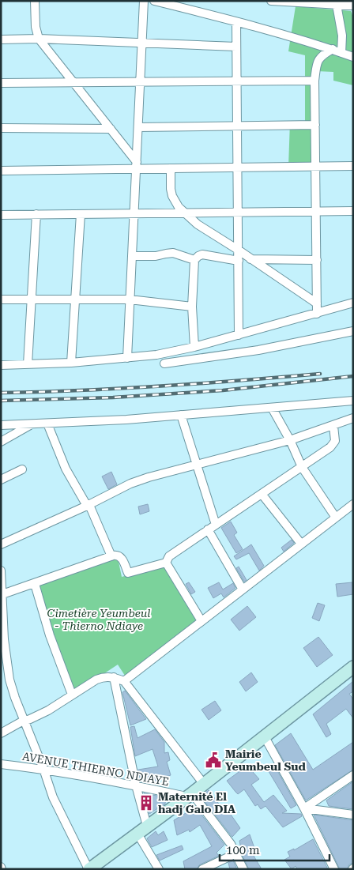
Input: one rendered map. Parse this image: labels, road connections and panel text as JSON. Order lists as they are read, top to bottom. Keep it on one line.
{"streets":{"street":["AVENUE THIERNO NDIAYE"]},"parks":["Cimetière Yeumbeul - Thierno Ndiaye"],"places":{"public building":["Mairie Yeumbeul Sud"],"building":["Maternité El hadj Galo DIA"]},"scale_bar":"100 m"}
